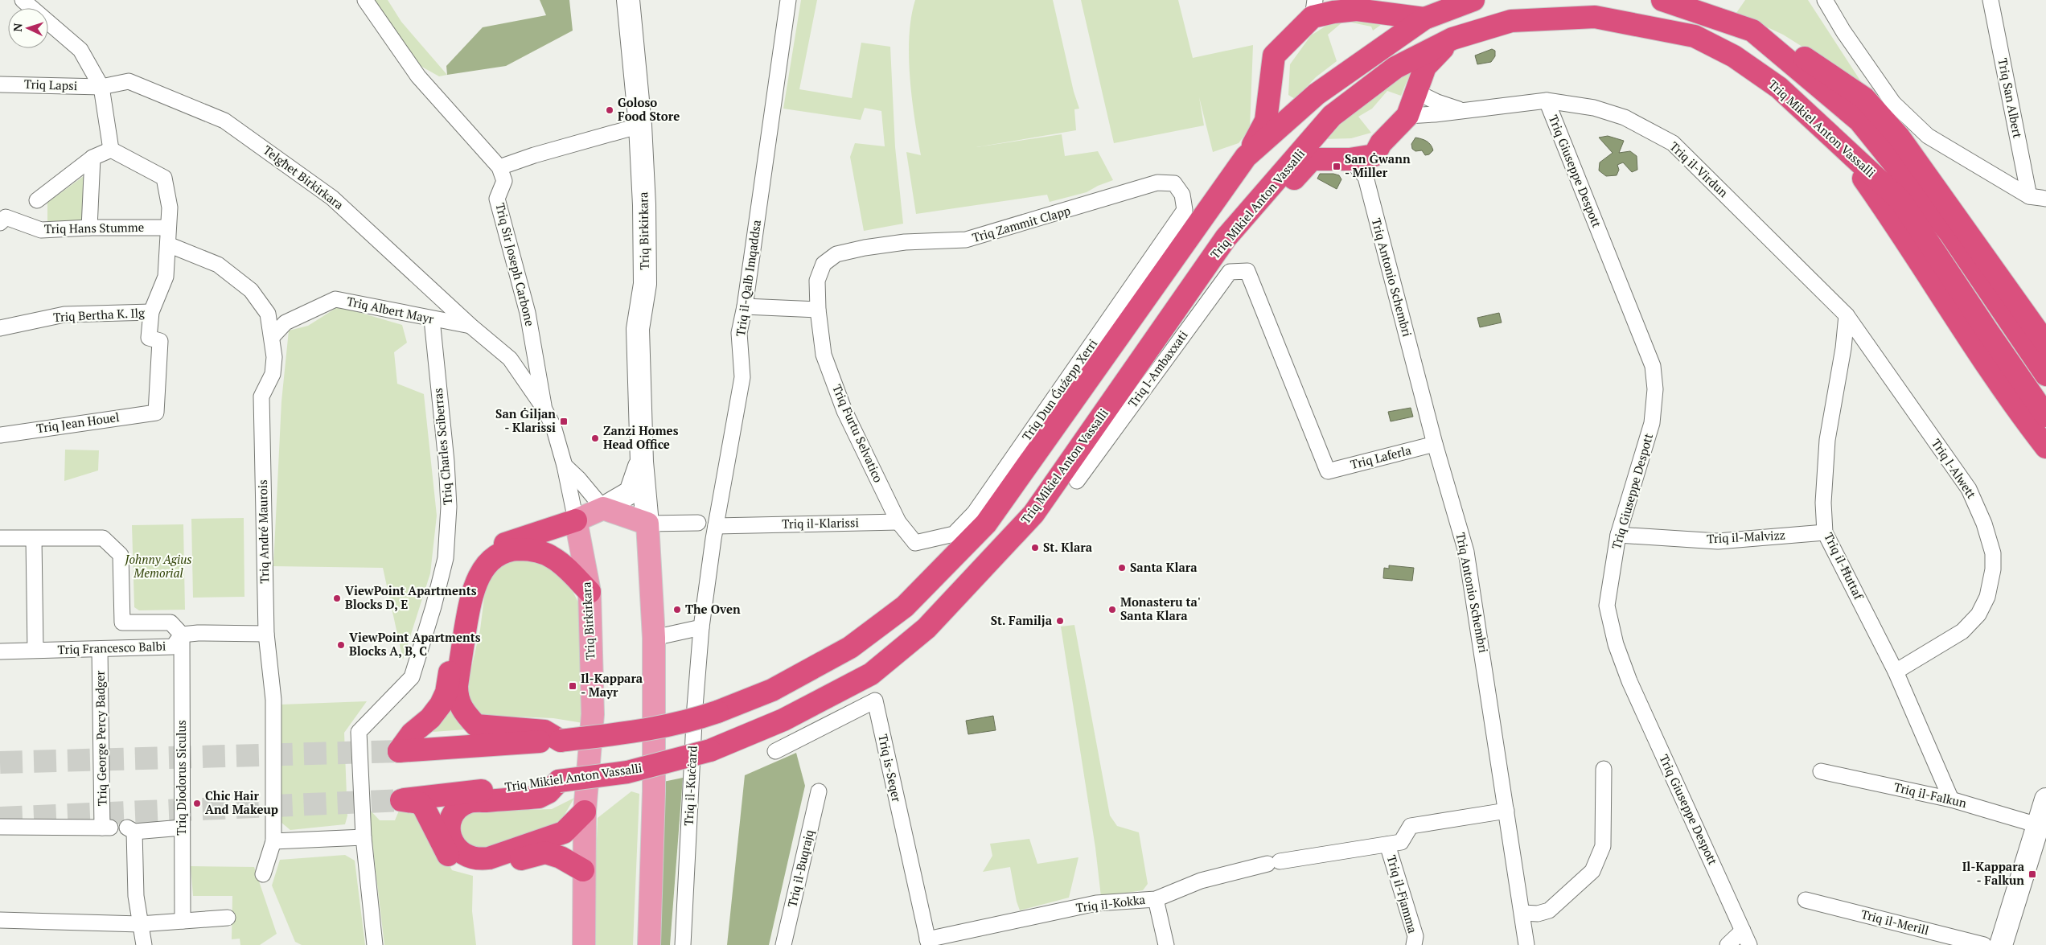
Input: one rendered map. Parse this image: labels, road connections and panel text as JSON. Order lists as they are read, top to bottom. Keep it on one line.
{"streets":{"highway":["Triq Mikiel Anton Vassalli"],"main road":["Triq Birkirkara"],"street":["Triq Lapsi","Triq San Albert","Triq il-Virdun","Triq Giuseppe Despott","Telgħet Birkirkara","Triq Zammit Clapp","Triq Hans Stumme","Triq Sir Joseph Carbone","Triq Antonio Schembri","Triq il-Qalb Imqaddsa","Triq Albert Mayr","Triq Bertha K. Ilg","Triq l-Ambaxxati","Triq Dun Ǵuźepp Xerri","Triq Jean Houel","Triq Furtu Selvatico","Triq Charles Sciberras","Triq Laferla","Triq l-Alwett","Triq il-Klarissi","Triq André Maurois","Triq il-Malvizz","Triq il-Ħuttaf","Triq Francesco Balbi","Triq George Percy Badger","Triq is-Seqer","Triq Diodorus Siculus","Triq il-Kuċċard","Triq il-Falkun","Triq il-Buqrajq","Triq il-Fjamma","Triq il-Kokka","Triq il-Merill"]},"crossings":[["Triq Lapsi","Telgħet Birkirkara"],["Triq Mikiel Anton Vassalli","Triq Birkirkara"],["Triq il-Virdun","Triq Giuseppe Despott"],["Triq il-Virdun","Triq l-Alwett"],["Triq il-Virdun","Triq il-Ħuttaf"],["Triq Giuseppe Despott","Triq il-Malvizz"],["Telgħet Birkirkara","Triq Birkirkara"],["Telgħet Birkirkara","Triq Sir Joseph Carbone"],["Telgħet Birkirkara","Triq Albert Mayr"],["Triq Zammit Clapp","Triq Dun Ǵuźepp Xerri"],["Triq Zammit Clapp","Triq Furtu Selvatico"],["Triq Antonio Schembri","Triq Laferla"],["Triq Antonio Schembri","Triq il-Kokka"],["Triq il-Qalb Imqaddsa","Triq il-Klarissi"],["Triq il-Qalb Imqaddsa","Triq il-Kuċċard"],["Triq Albert Mayr","Triq Charles Sciberras"],["Triq Albert Mayr","Triq André Maurois"],["Triq Bertha K. Ilg","Triq Jean Houel"],["Triq l-Ambaxxati","Triq Laferla"],["Triq Dun Ǵuźepp Xerri","Triq Furtu Selvatico"],["Triq Dun Ǵuźepp Xerri","Triq il-Klarissi"],["Triq Furtu Selvatico","Triq il-Klarissi"],["Triq l-Alwett","Triq il-Ħuttaf"],["Triq André Maurois","Triq Francesco Balbi"],["Triq il-Malvizz","Triq il-Ħuttaf"],["Triq il-Ħuttaf","Triq il-Falkun"],["Triq Francesco Balbi","Triq George Percy Badger"],["Triq Francesco Balbi","Triq Diodorus Siculus"],["Triq is-Seqer","Triq il-Kokka"],["Triq il-Fjamma","Triq il-Kokka"]],"parks":["Johnny Agius Memorial"],"places":{"other":["Goloso Food Store","Zanzi Homes Head Office","St. Klara","Santa Klara","ViewPoint Apartments Blocks D, E","The Oven","Monasteru ta' Santa Klara","St. Familja","ViewPoint Apartments Blocks A, B, C","Chic Hair And Makeup"],"transit":["San Ġwann - Miller","San Ġiljan - Klarissi","Il-Kappara - Mayr","Il-Kappara - Falkun"]},"north":"left"}
